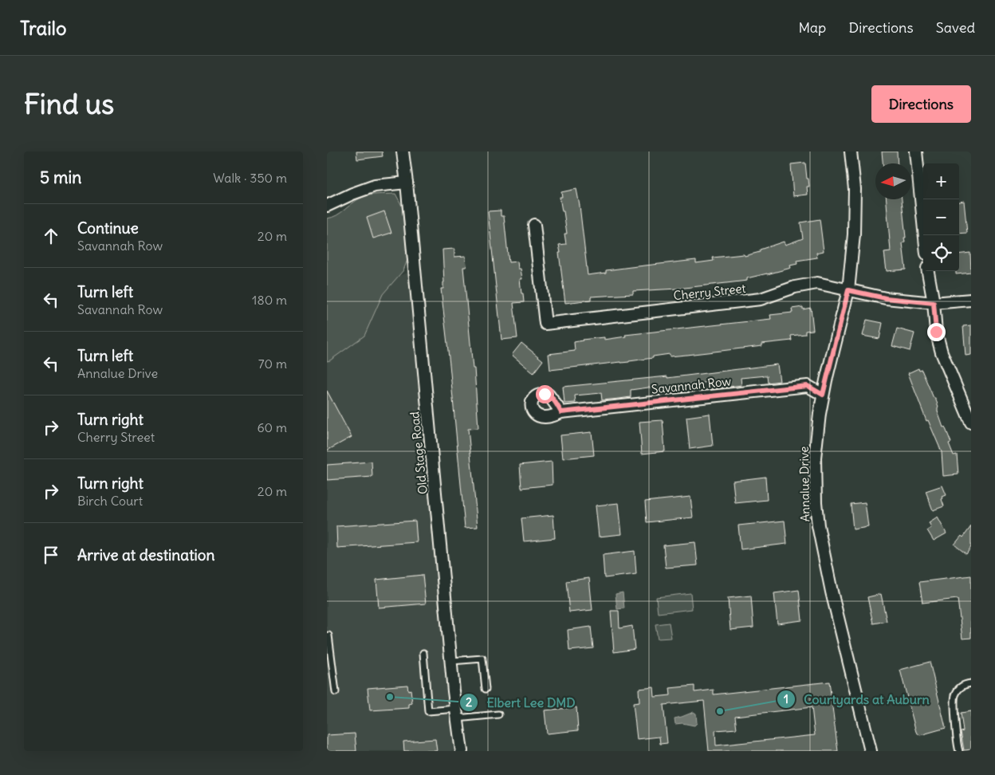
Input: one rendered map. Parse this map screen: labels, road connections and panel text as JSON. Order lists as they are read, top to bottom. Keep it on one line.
{"streets":{"street":["Cherry Street","Savannah Row","Old Stage Road","Annalue Drive"]},"crossings":[["Cherry Street","Annalue Drive"],["Savannah Row","Annalue Drive"]],"places":["Elbert Lee DMD","Courtyards at Auburn"],"north":"left","page":{"header":"Trailo","nav":["Map","Directions","Saved"],"buttons":"Directions","title":"Find us","heading":["5 min","Walk · 350 m"],"map_buttons":["+","−"],"list":[["Continue","Savannah Row","20 m"],["Turn left","Savannah Row","180 m"],["Turn left","Annalue Drive","70 m"],["Turn right","Cherry Street","60 m"],["Turn right","Birch Court","20 m"],"Arrive at destination"]}}
